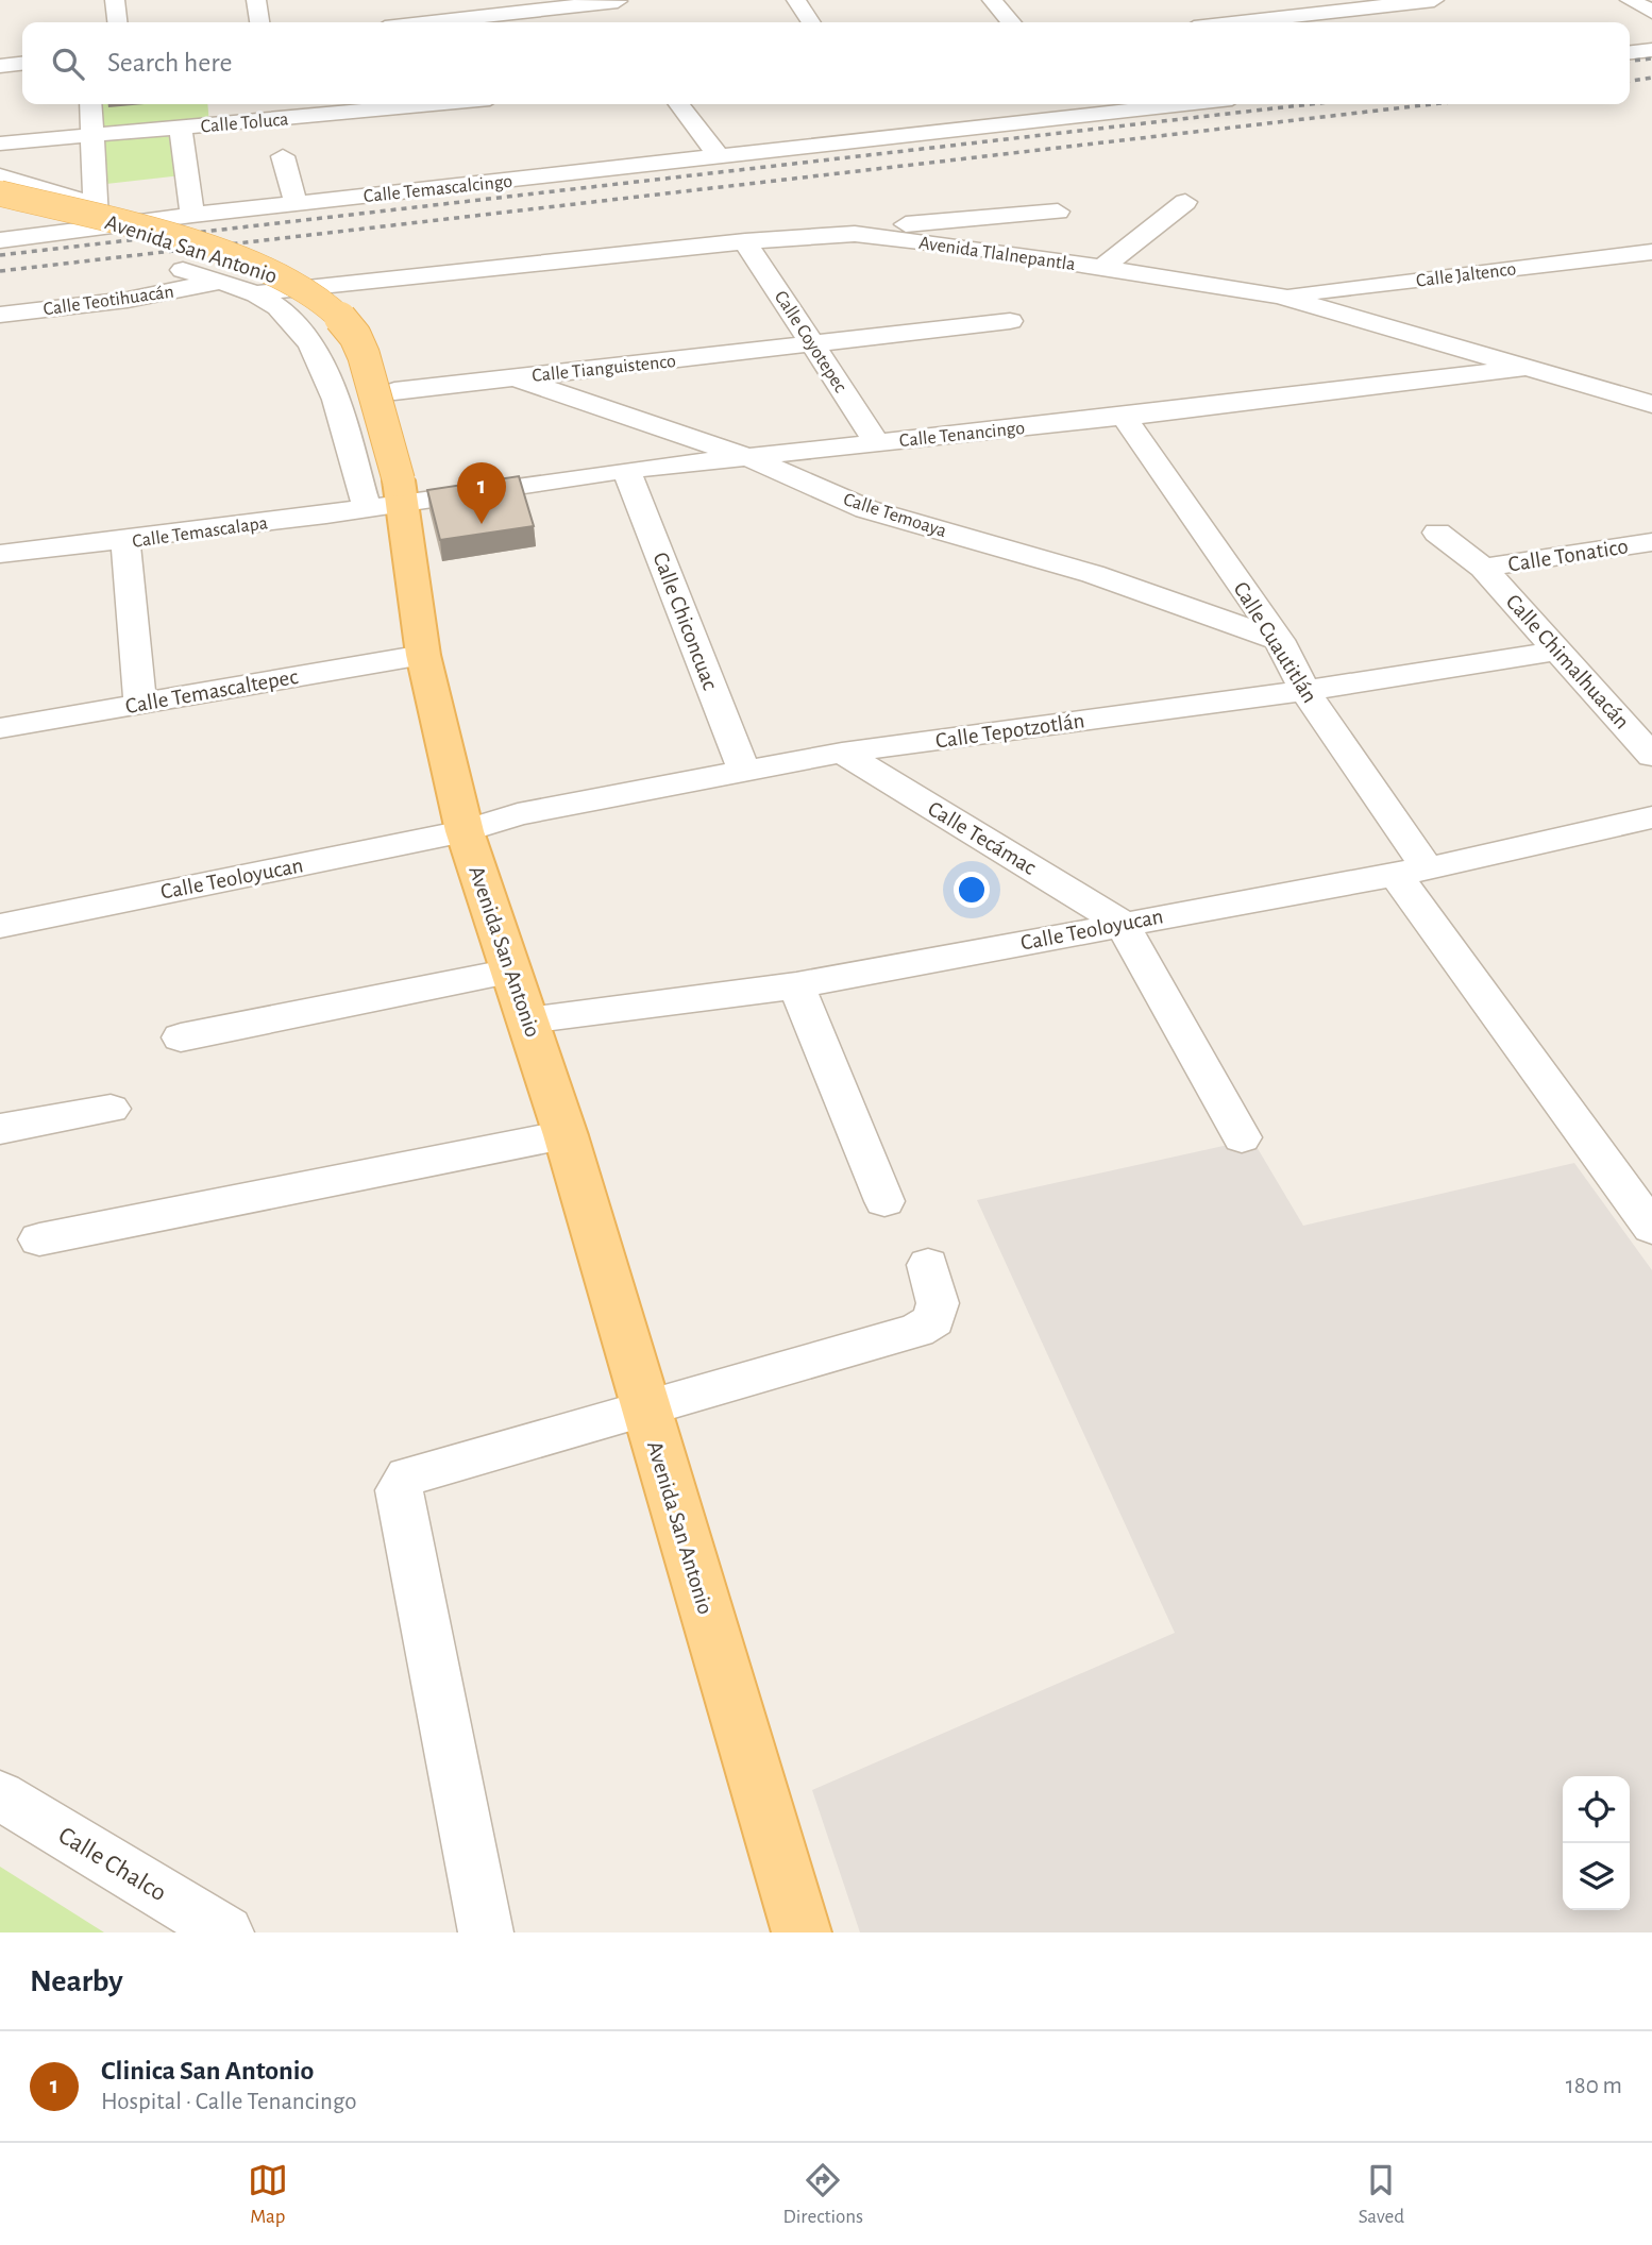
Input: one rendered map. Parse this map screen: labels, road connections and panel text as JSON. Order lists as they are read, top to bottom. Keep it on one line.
{"streets":{"main road":["Avenida San Antonio"],"street":["Calle Toluca","Calle Temascalcingo","Avenida Tlalnepantla","Calle Jaltenco","Calle Teotihuacán","Calle Coyotepec","Calle Tianguistenco","Calle Tenancingo","Calle Temoaya","Calle Temascalapa","Calle Tonatico","Calle Chiconcuac","Calle Cuautitlán","Calle Chimalhuacán","Calle Temascaltepec","Calle Tepotzotlán","Calle Tecámac","Calle Teoloyucan","Calle Chalco"]},"crossings":[["Calle Temascalcingo","Avenida San Antonio"],["Avenida San Antonio","Avenida Tlalnepantla"],["Avenida San Antonio","Calle Teotihuacán"],["Avenida San Antonio","Calle Tenancingo"],["Avenida San Antonio","Calle Temascalapa"],["Avenida San Antonio","Calle Temascaltepec"],["Avenida San Antonio","Calle Tepotzotlán"],["Avenida San Antonio","Calle Teoloyucan"],["Avenida Tlalnepantla","Calle Jaltenco"],["Avenida Tlalnepantla","Calle Coyotepec"],["Avenida Tlalnepantla","Calle Tenancingo"],["Calle Coyotepec","Calle Tianguistenco"],["Calle Coyotepec","Calle Tenancingo"],["Calle Tianguistenco","Calle Temoaya"],["Calle Tenancingo","Calle Temoaya"],["Calle Tenancingo","Calle Temascalapa"],["Calle Tenancingo","Calle Chiconcuac"],["Calle Tenancingo","Calle Cuautitlán"],["Calle Temoaya","Calle Cuautitlán"],["Calle Tonatico","Calle Chimalhuacán"],["Calle Chiconcuac","Calle Tepotzotlán"],["Calle Cuautitlán","Calle Tepotzotlán"],["Calle Cuautitlán","Calle Teoloyucan"],["Calle Chimalhuacán","Calle Tepotzotlán"],["Calle Tepotzotlán","Calle Tecámac"],["Calle Tepotzotlán","Calle Teoloyucan"],["Calle Tecámac","Calle Teoloyucan"]],"page":{"search":"Search here","pins":"1","heading":"Nearby","list":[{"mark":"1","name":"Clinica San Antonio","note":"Hospital · Calle Tenancingo","value":"180 m"}],"nav":["Map","Directions","Saved"]}}
